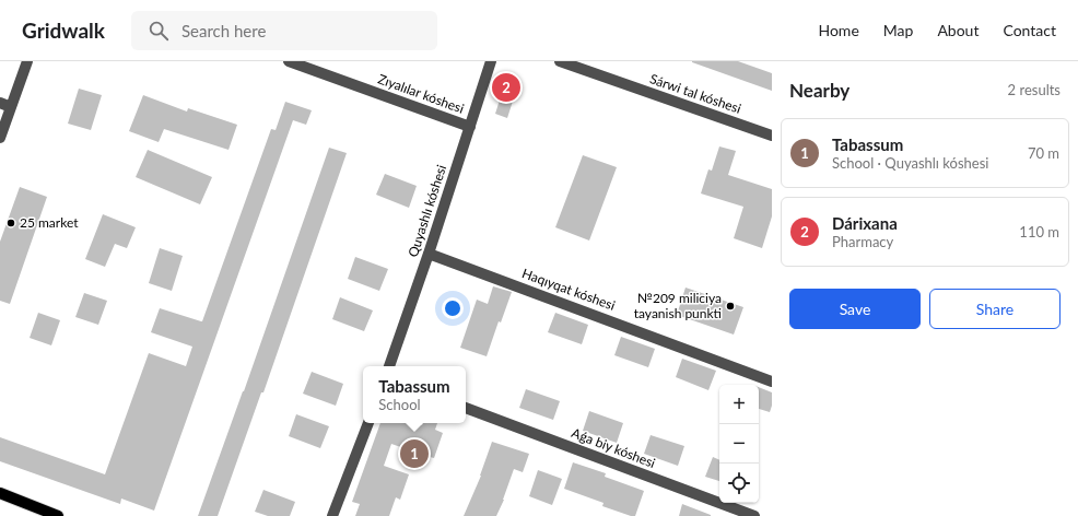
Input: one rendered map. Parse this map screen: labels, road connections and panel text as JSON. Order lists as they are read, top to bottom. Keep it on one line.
{"streets":{"street":["Zıyalılar kóshesi","Sárwi tal kóshesi","Quyashlı kóshesi","Haqıyqat kóshesi","Aǵa biy kóshesi"]},"crossings":[["Zıyalılar kóshesi","Quyashlı kóshesi"],["Quyashlı kóshesi","Haqıyqat kóshesi"]],"places":["25 market","№209 miliciya tayanish punkti"],"page":{"header":"Gridwalk","search":"Search here","nav":["Home","Map","About","Contact"],"heading":["Nearby","2 results"],"pins":["2","1"],"list":[{"mark":"1","name":"Tabassum","note":"School · Quyashlı kóshesi","value":"70 m"},{"mark":"2","name":"Dárixana","note":"Pharmacy","value":"110 m"}],"buttons":["Save","Share"],"popup":["Tabassum","School"],"map_buttons":["+","−"]}}
